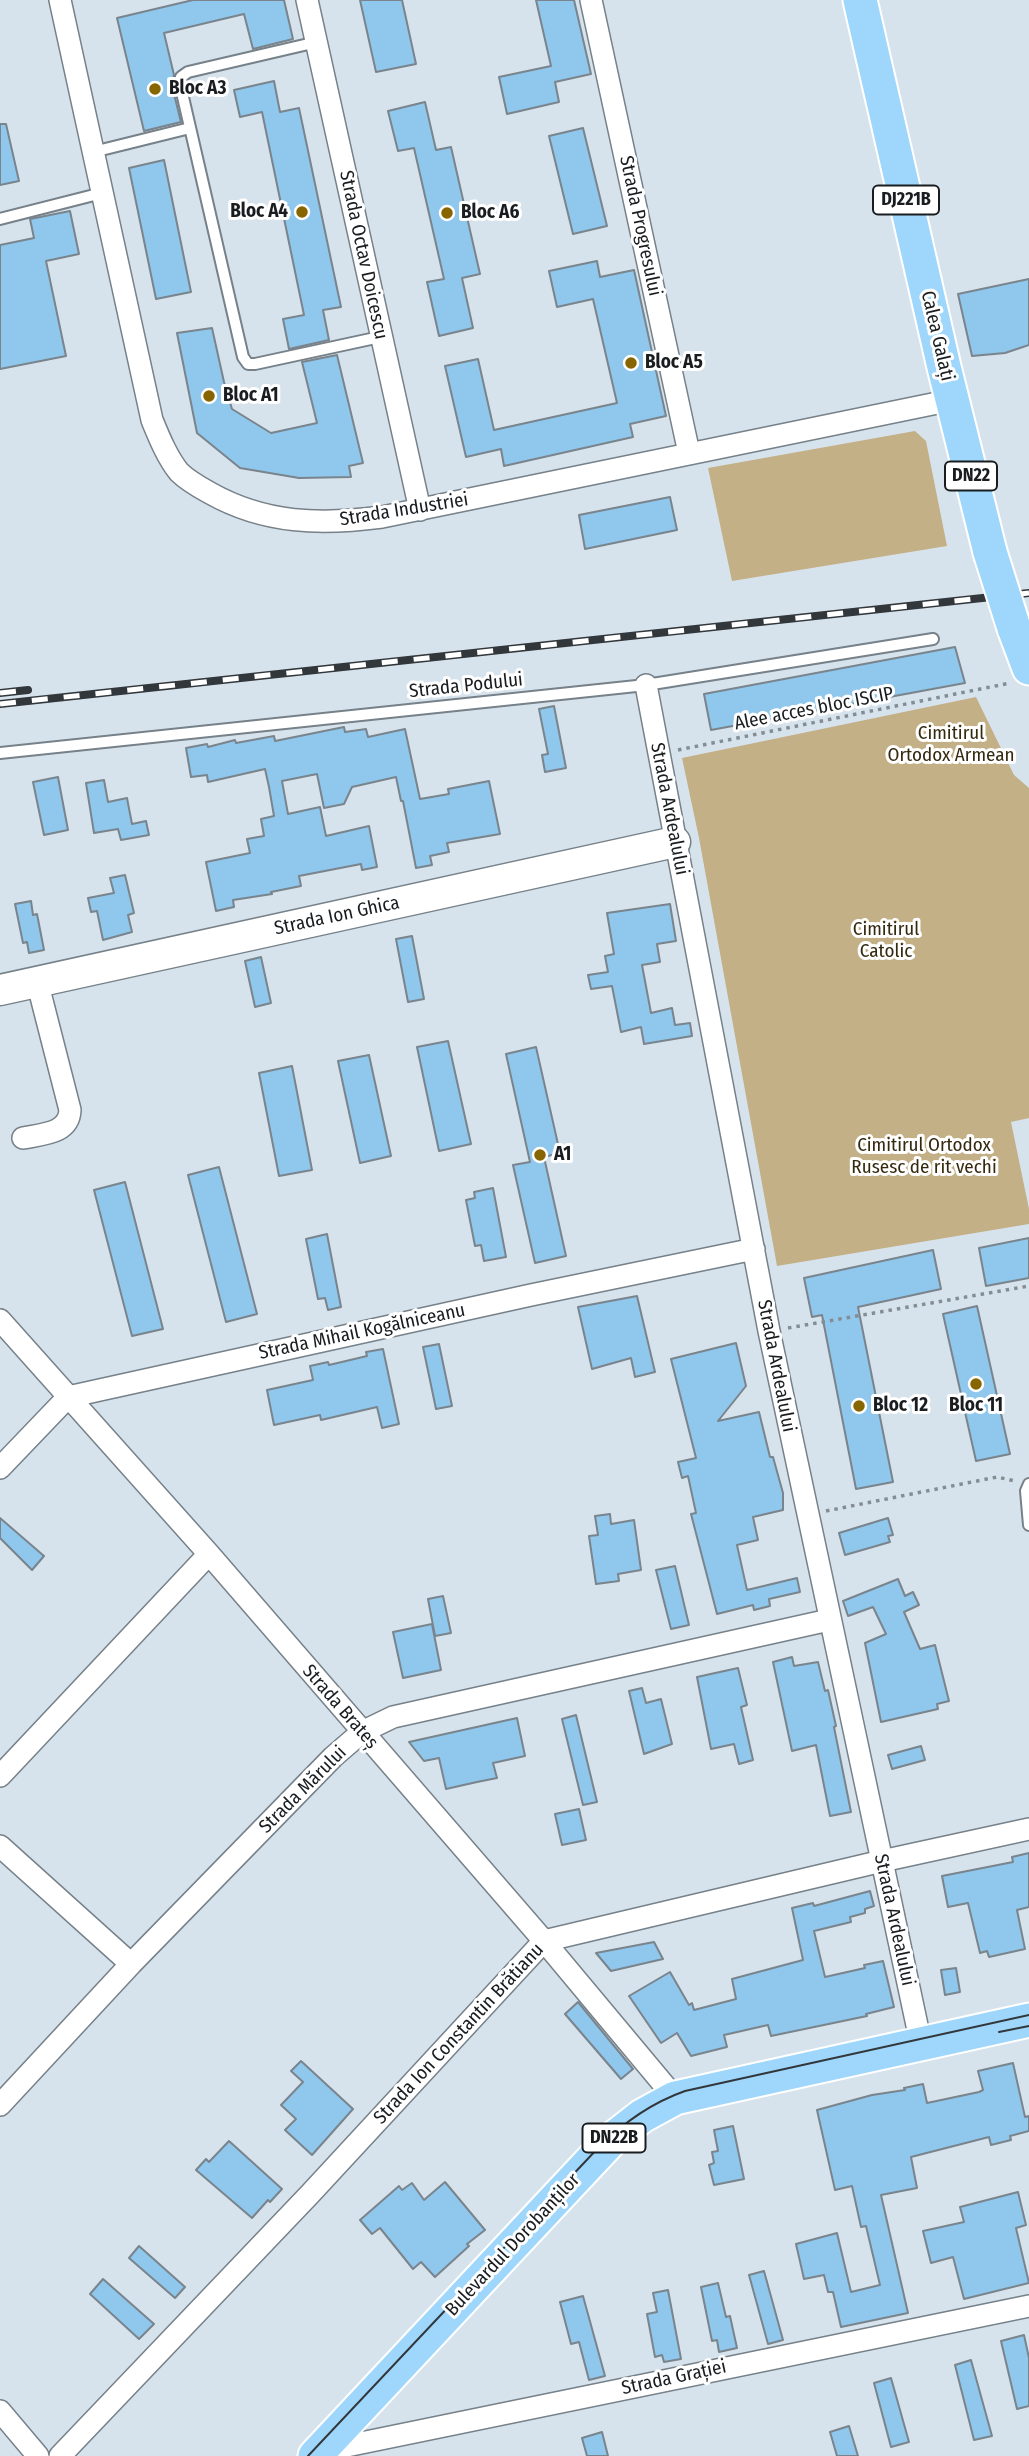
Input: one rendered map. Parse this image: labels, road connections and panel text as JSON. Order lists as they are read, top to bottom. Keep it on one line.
{"streets":{"main road":["DJ221B","Calea Galați","DN22","DN22B","Bulevardul Dorobanților"],"street":["Strada Progresului","Strada Octav Doicescu","Strada Industriei","Strada Ardealului","Strada Ion Ghica","Strada Mihail Kogălniceanu","Strada Brateș","Strada Mărului","Strada Ion Constantin Brătianu","Strada Grației"],"lane":["Strada Podului"],"path":["Alee acces bloc ISCIP"]},"crossings":[["Strada Progresului","Strada Industriei"],["Strada Octav Doicescu","Strada Industriei"],["Calea Galați","Strada Industriei"],["Calea Galați","Alee acces bloc ISCIP"],["Strada Podului","Strada Ardealului"],["Alee acces bloc ISCIP","Strada Ardealului"],["Strada Ardealului","Strada Ion Ghica"],["Strada Ardealului","Strada Mihail Kogălniceanu"],["Strada Ardealului","Strada Mărului"],["Strada Ardealului","Strada Ion Constantin Brătianu"],["Strada Ardealului","Bulevardul Dorobanților"],["Strada Mihail Kogălniceanu","Strada Brateș"],["Strada Brateș","Strada Mărului"],["Strada Brateș","Strada Ion Constantin Brătianu"],["Strada Brateș","Bulevardul Dorobanților"],["Bulevardul Dorobanților","Strada Grației"]],"parks":["Cimitirul Ortodox Armean","Cimitirul Catolic","Cimitirul Ortodox Rusesc de rit vechi"],"places":["Bloc A3","Bloc A4","Bloc A6","Bloc A5","Bloc A1","A1","Bloc 11","Bloc 12"]}
